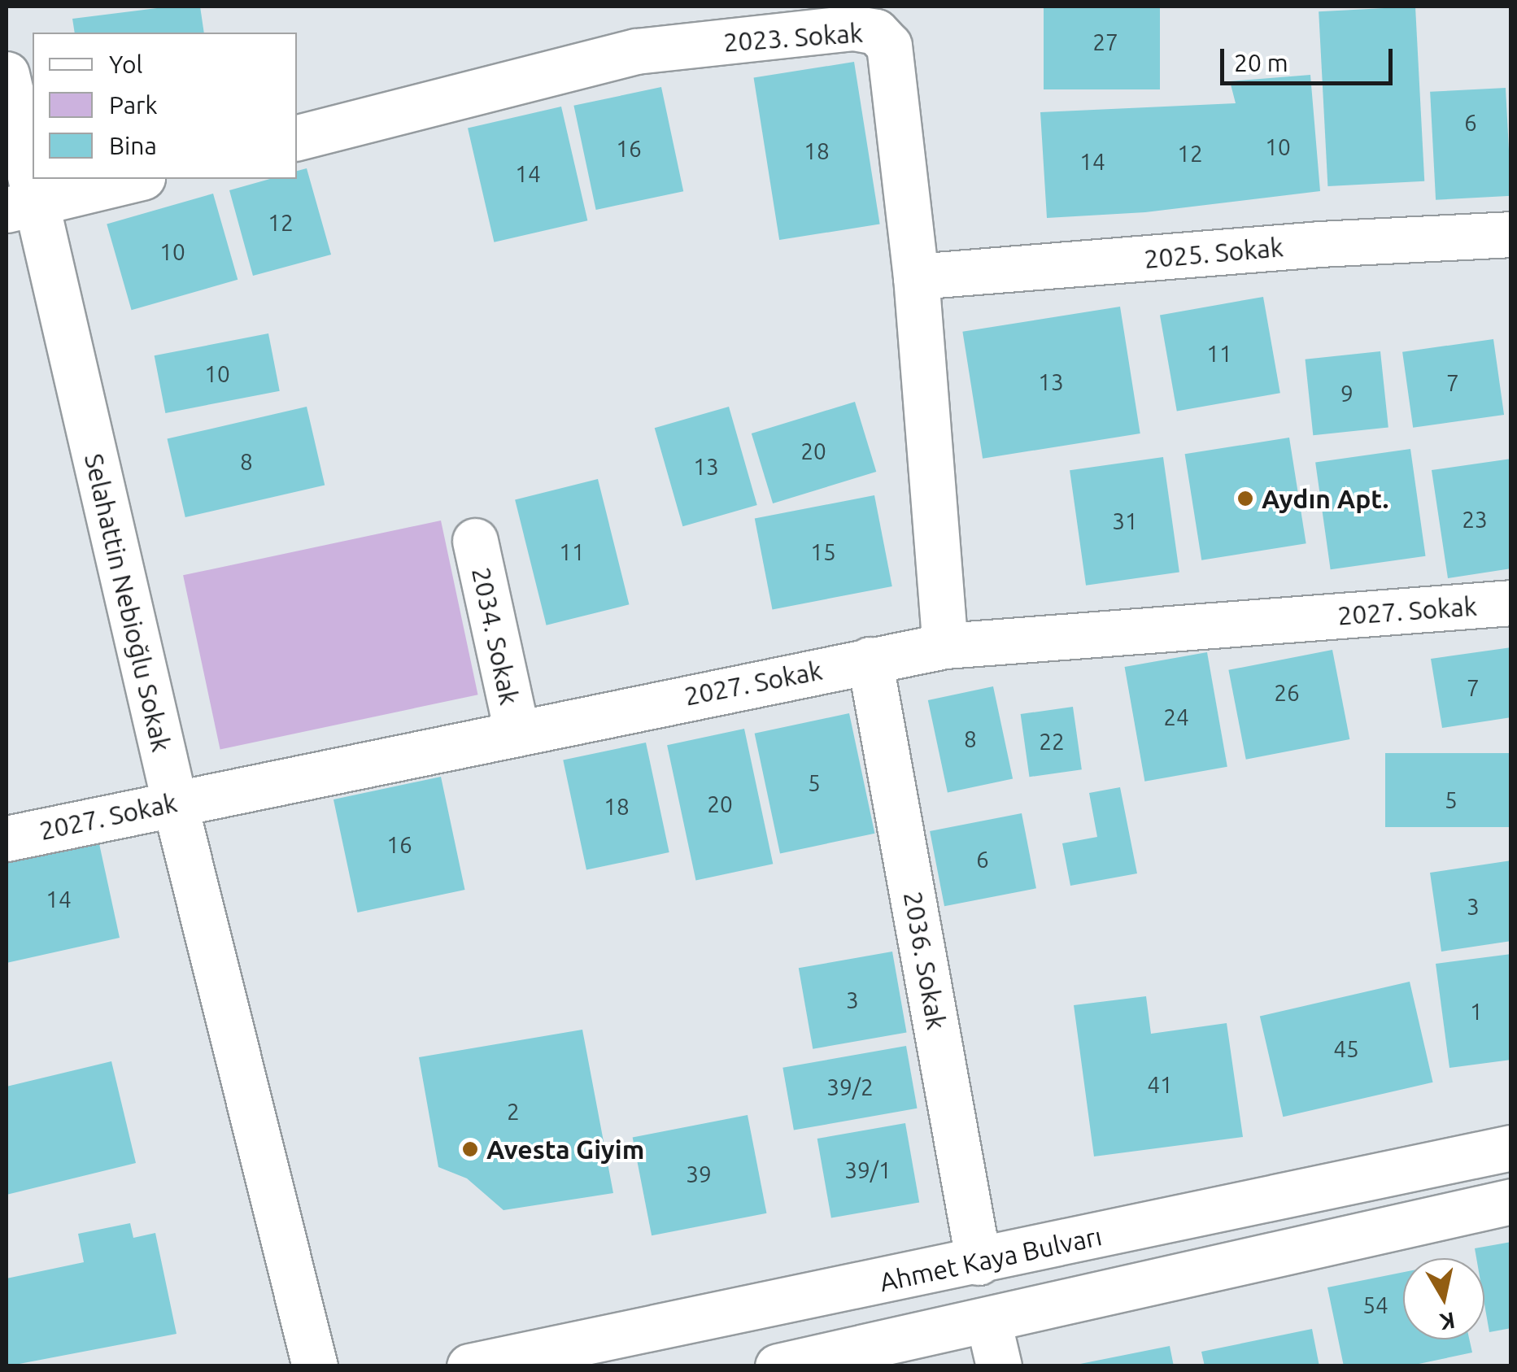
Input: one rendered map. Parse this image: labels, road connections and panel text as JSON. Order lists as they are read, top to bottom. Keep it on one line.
{"streets":{"street":["2023. Sokak","2025. Sokak","Selahattin Nebioğlu Sokak","2027. Sokak","2034. Sokak","2036. Sokak","Ahmet Kaya Bulvarı"]},"crossings":[["2023. Sokak","2025. Sokak"],["2023. Sokak","2027. Sokak"],["Selahattin Nebioğlu Sokak","2027. Sokak"],["2027. Sokak","2034. Sokak"],["2027. Sokak","2036. Sokak"],["2036. Sokak","Ahmet Kaya Bulvarı"]],"places":["Aydın Apt.","Avesta Giyim"],"house_numbers":["27","6","10","16","18","12","14","14","12","10","11","10","13","7","9","20","8","13","23","31","11","15","7","26","24","8","22","5","5","20","18","16","6","14","3","3","1","45","41","39/2","2","39/1","39","54"],"legend":["Yol","Park","Bina"],"scale_bar":"20 m","north":"bottom"}
